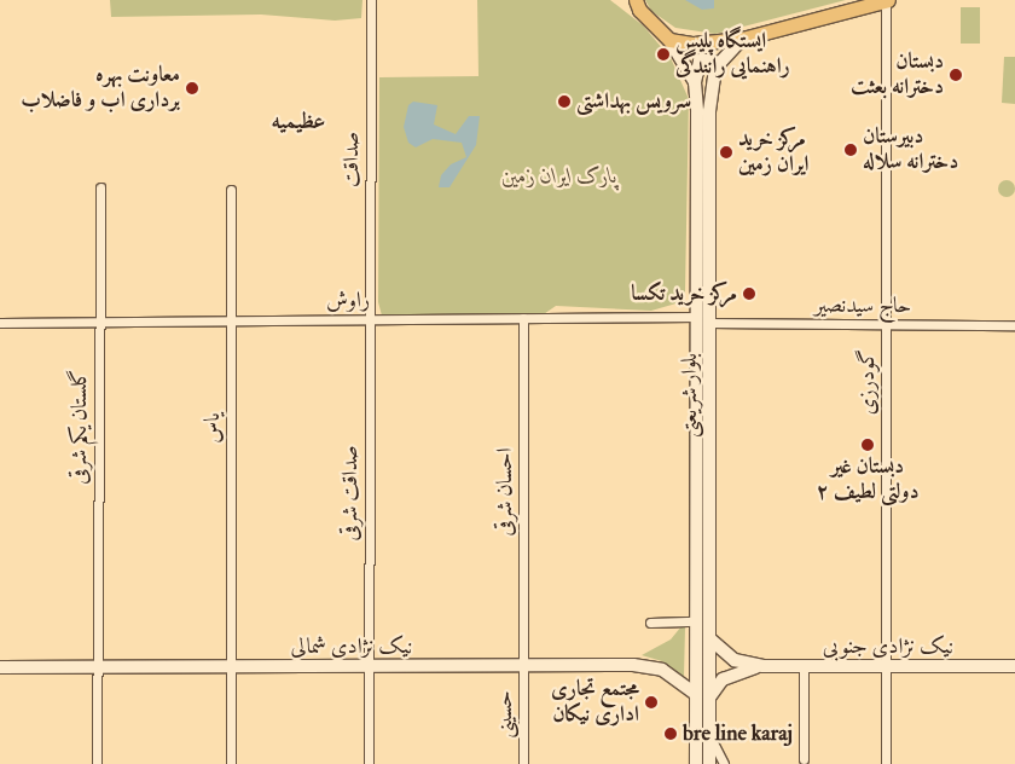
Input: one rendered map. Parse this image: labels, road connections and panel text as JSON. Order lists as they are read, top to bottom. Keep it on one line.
{"streets":{"main road":["بلوار شریعتی","نیک نژادی شمالی","نیک نژادی جنوبی"],"street":["صداقت","راوش","حاج سیدنصیر","گودرزی","گلستان یکم شرقی","یاس","احسان شرقی","صداقت شرقی","حسینی"]},"crossings":[["صداقت","راوش"],["صداقت","صداقت شرقی"],["راوش","بلوار شریعتی"],["راوش","گلستان یکم شرقی"],["راوش","یاس"],["راوش","احسان شرقی"],["راوش","صداقت شرقی"],["حاج سیدنصیر","گودرزی"],["حاج سیدنصیر","بلوار شریعتی"],["گودرزی","نیک نژادی جنوبی"],["بلوار شریعتی","نیک نژادی شمالی"],["گلستان یکم شرقی","نیک نژادی شمالی"],["یاس","نیک نژادی شمالی"],["احسان شرقی","نیک نژادی شمالی"],["احسان شرقی","حسینی"],["صداقت شرقی","نیک نژادی شمالی"],["نیک نژادی شمالی","حسینی"]],"districts":["عظیمیه"],"parks":["پارک ایران زمین"],"places":["ایستگاه پلیس راهنمایی رانندگی","دبستان دخترانه بعثت","معاونت بهره برداری اب و فاضلاب","سرویس بهداشتی","دبیرستان دخترانه سلاله","مرکز خرید ایران زمین","مرکز خرید تکسا","دبستان غیر دولتی لطیف ۲","مجتمع تجاری اداری نیکان","bre line karaj"]}
